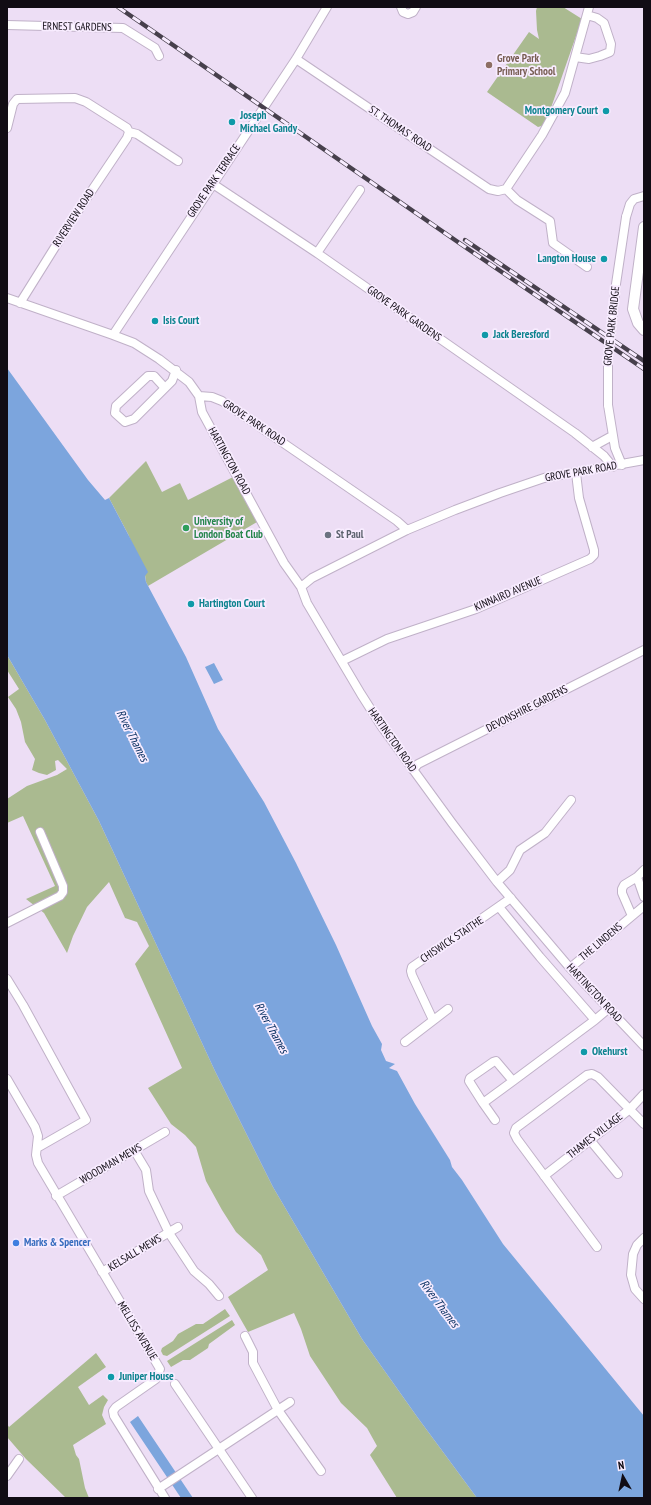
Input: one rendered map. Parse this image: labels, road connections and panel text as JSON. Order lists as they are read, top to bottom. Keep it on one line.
{"streets":{"street":["ERNEST GARDENS","ST. THOMAS' ROAD","GROVE PARK TERRACE","RIVERVIEW ROAD","GROVE PARK GARDENS","GROVE PARK BRIDGE","GROVE PARK ROAD","HARTINGTON ROAD","KINNAIRD AVENUE","DEVONSHIRE GARDENS","CHISWICK STAITHE","THE LINDENS","THAMES VILLAGE","WOODMAN MEWS","KELSALL MEWS","MELLISS AVENUE"]},"crossings":[["ST. THOMAS' ROAD","GROVE PARK TERRACE"],["GROVE PARK TERRACE","GROVE PARK GARDENS"],["GROVE PARK GARDENS","GROVE PARK ROAD"],["GROVE PARK BRIDGE","GROVE PARK ROAD"],["GROVE PARK ROAD","HARTINGTON ROAD"],["GROVE PARK ROAD","KINNAIRD AVENUE"],["HARTINGTON ROAD","KINNAIRD AVENUE"],["HARTINGTON ROAD","DEVONSHIRE GARDENS"],["HARTINGTON ROAD","CHISWICK STAITHE"],["HARTINGTON ROAD","THE LINDENS"],["WOODMAN MEWS","KELSALL MEWS"],["WOODMAN MEWS","MELLISS AVENUE"],["KELSALL MEWS","MELLISS AVENUE"]],"water":["River Thames"],"places":["Grove Park Primary School","Montgomery Court","Joseph Michael Gandy","Langton House","Isis Court","Jack Beresford","University of London Boat Club","St Paul","Hartington Court","Okehurst","Marks & Spencer","Juniper House"],"north":"top"}
